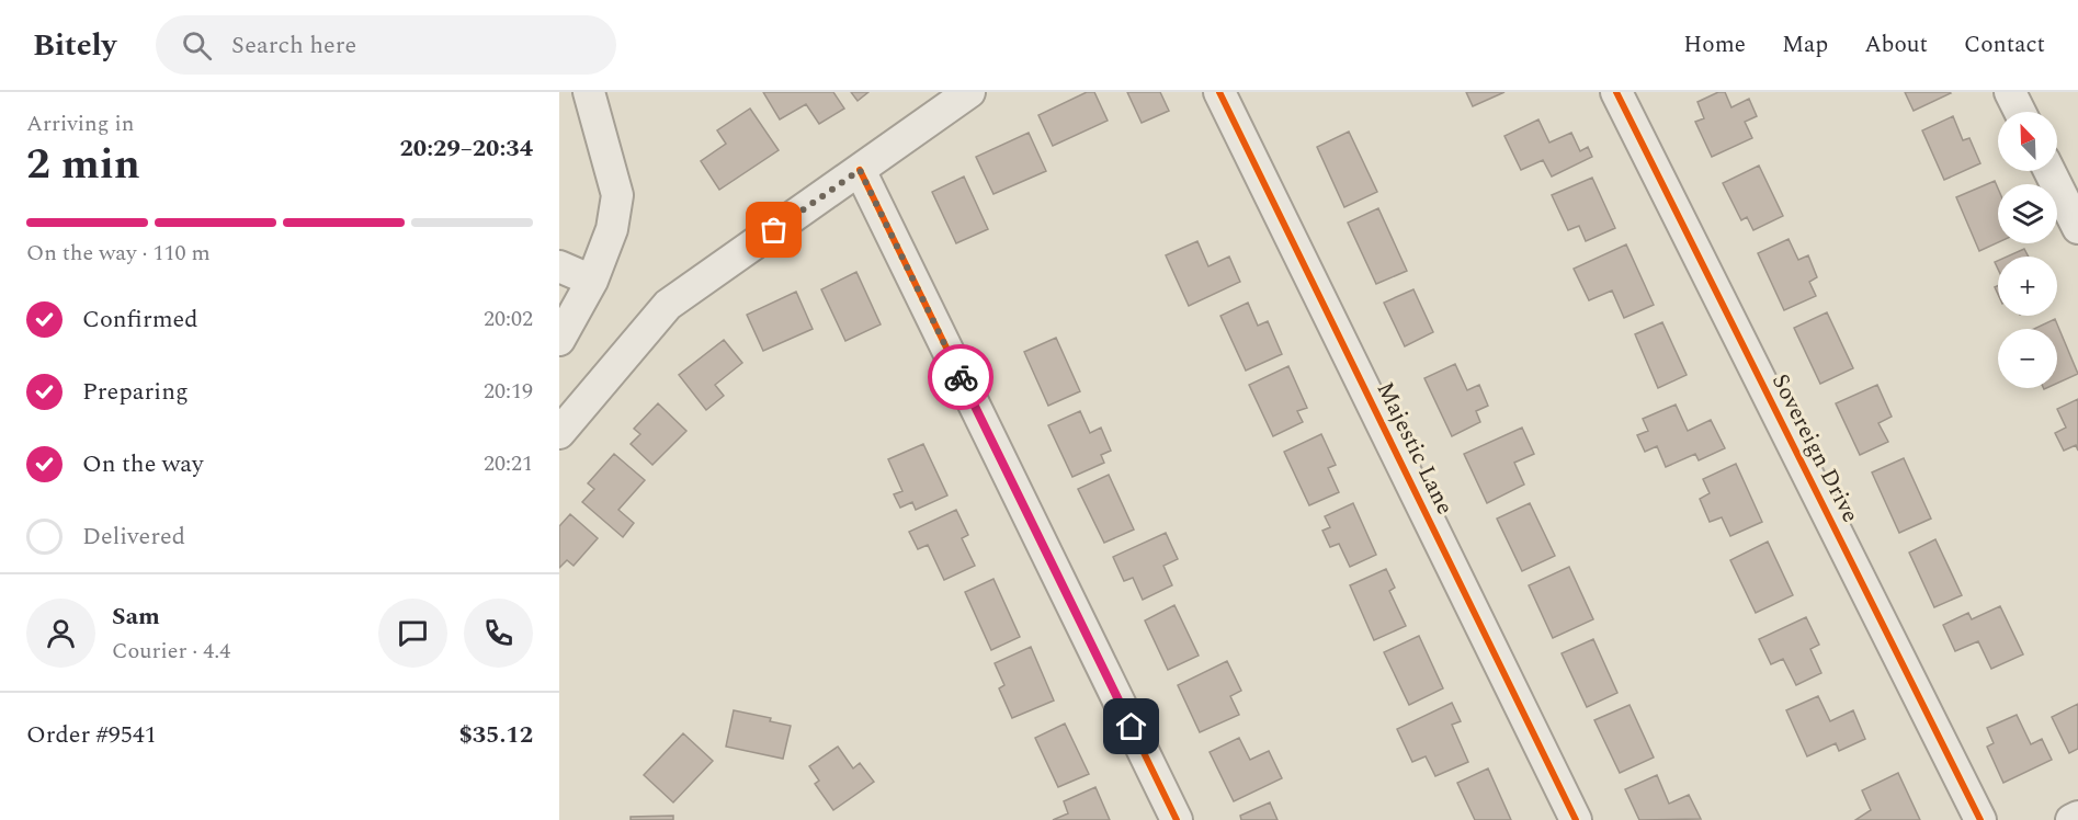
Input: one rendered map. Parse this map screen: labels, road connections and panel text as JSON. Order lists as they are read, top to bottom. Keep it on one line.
{"streets":{"street":["Majestic Lane","Sovereign Drive"]},"north":"top left","page":{"header":"Bitely","search":"Search here","nav":["Home","Map","About","Contact"],"heading":["2 min","Arriving in","20:29–20:34"],"panel":["Sam","Courier · 4.4","Order #9541","$35.12"],"map_buttons":["+","−"],"bar":"On the way · 110 m","list":[["Confirmed","20:02"],["Preparing","20:19"],["On the way","20:21"],"Delivered"]}}
